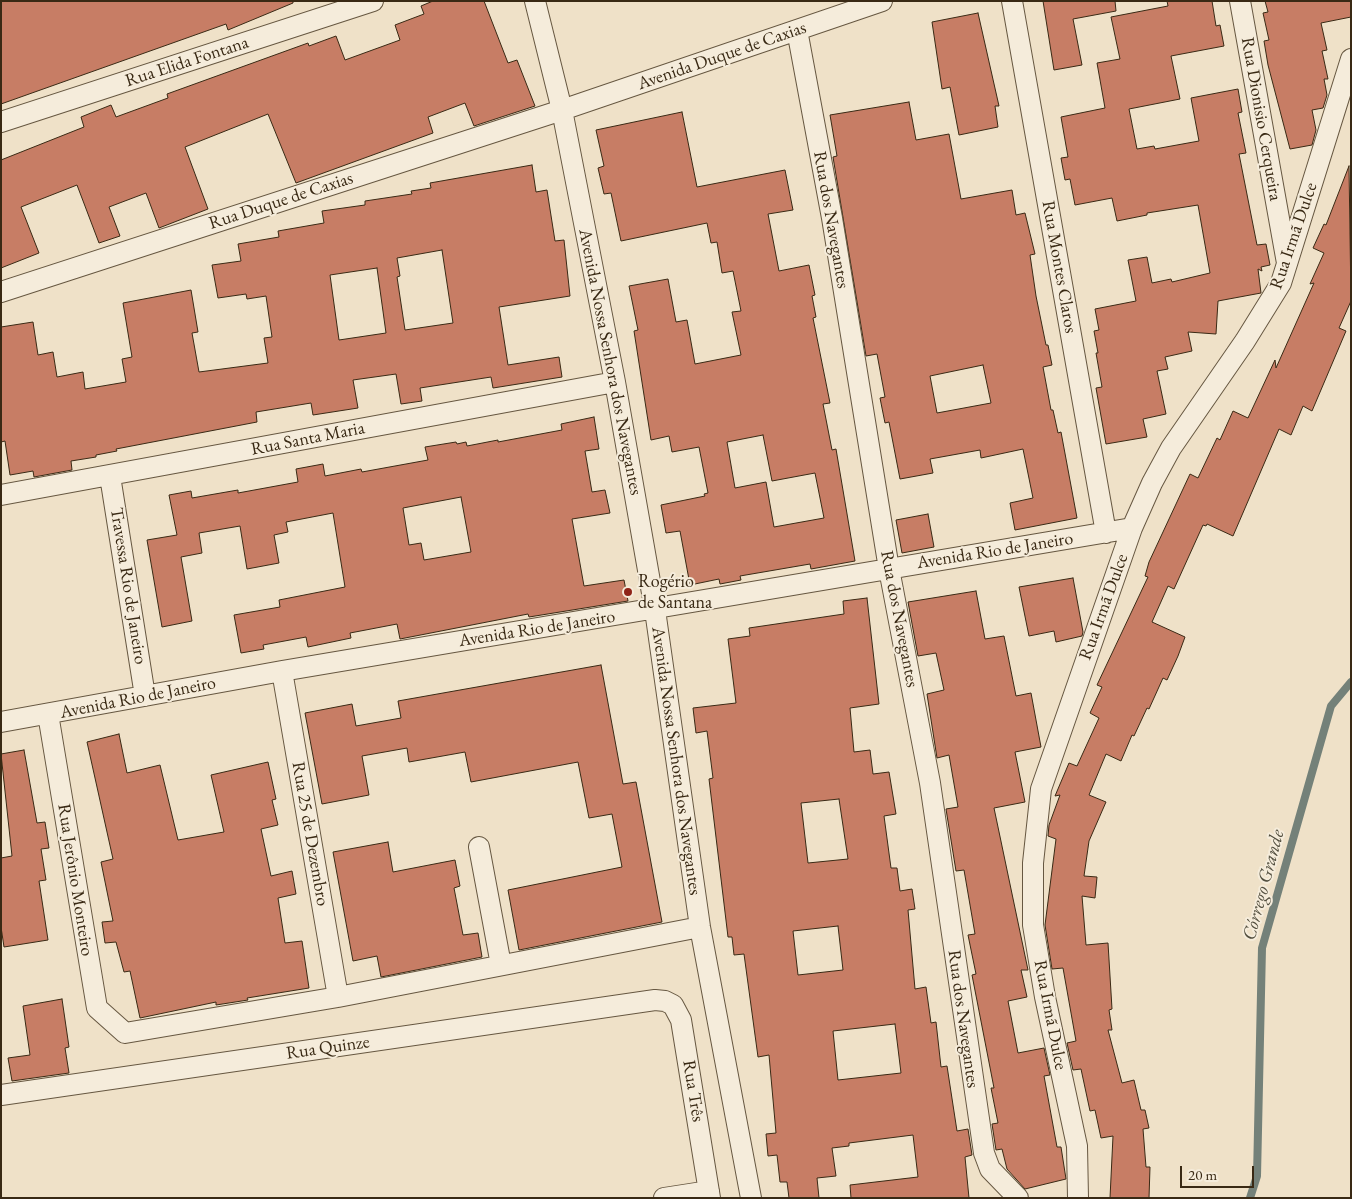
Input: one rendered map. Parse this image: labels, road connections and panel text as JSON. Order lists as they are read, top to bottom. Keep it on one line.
{"streets":{"street":["Avenida Duque de Caxias","Rua Elida Fontana","Rua Dionisio Cerqueira","Rua Duque de Caxias","Rua dos Navegantes","Rua Irmã Dulce","Rua Montes Claros","Avenida Nossa Senhora dos Navegantes","Rua Santa Maria","Avenida Rio de Janeiro","Travessa Rio de Janeiro","Rua 25 de Dezembro","Rua Jerônio Monteiro","Rua Quinze","Rua Três"]},"crossings":[["Avenida Duque de Caxias","Rua Duque de Caxias"],["Avenida Duque de Caxias","Rua dos Navegantes"],["Avenida Duque de Caxias","Avenida Nossa Senhora dos Navegantes"],["Rua Dionisio Cerqueira","Rua Irmã Dulce"],["Rua Duque de Caxias","Avenida Nossa Senhora dos Navegantes"],["Rua dos Navegantes","Avenida Rio de Janeiro"],["Rua Irmã Dulce","Avenida Rio de Janeiro"],["Rua Montes Claros","Avenida Rio de Janeiro"],["Avenida Nossa Senhora dos Navegantes","Rua Santa Maria"],["Avenida Nossa Senhora dos Navegantes","Avenida Rio de Janeiro"],["Rua Santa Maria","Travessa Rio de Janeiro"],["Avenida Rio de Janeiro","Travessa Rio de Janeiro"],["Avenida Rio de Janeiro","Rua 25 de Dezembro"],["Avenida Rio de Janeiro","Rua Jerônio Monteiro"],["Rua 25 de Dezembro","Rua Jerônio Monteiro"],["Rua Quinze","Rua Três"]],"water":["Córrego Grande"],"places":["Rogério de Santana"],"scale_bar":"20 m"}
